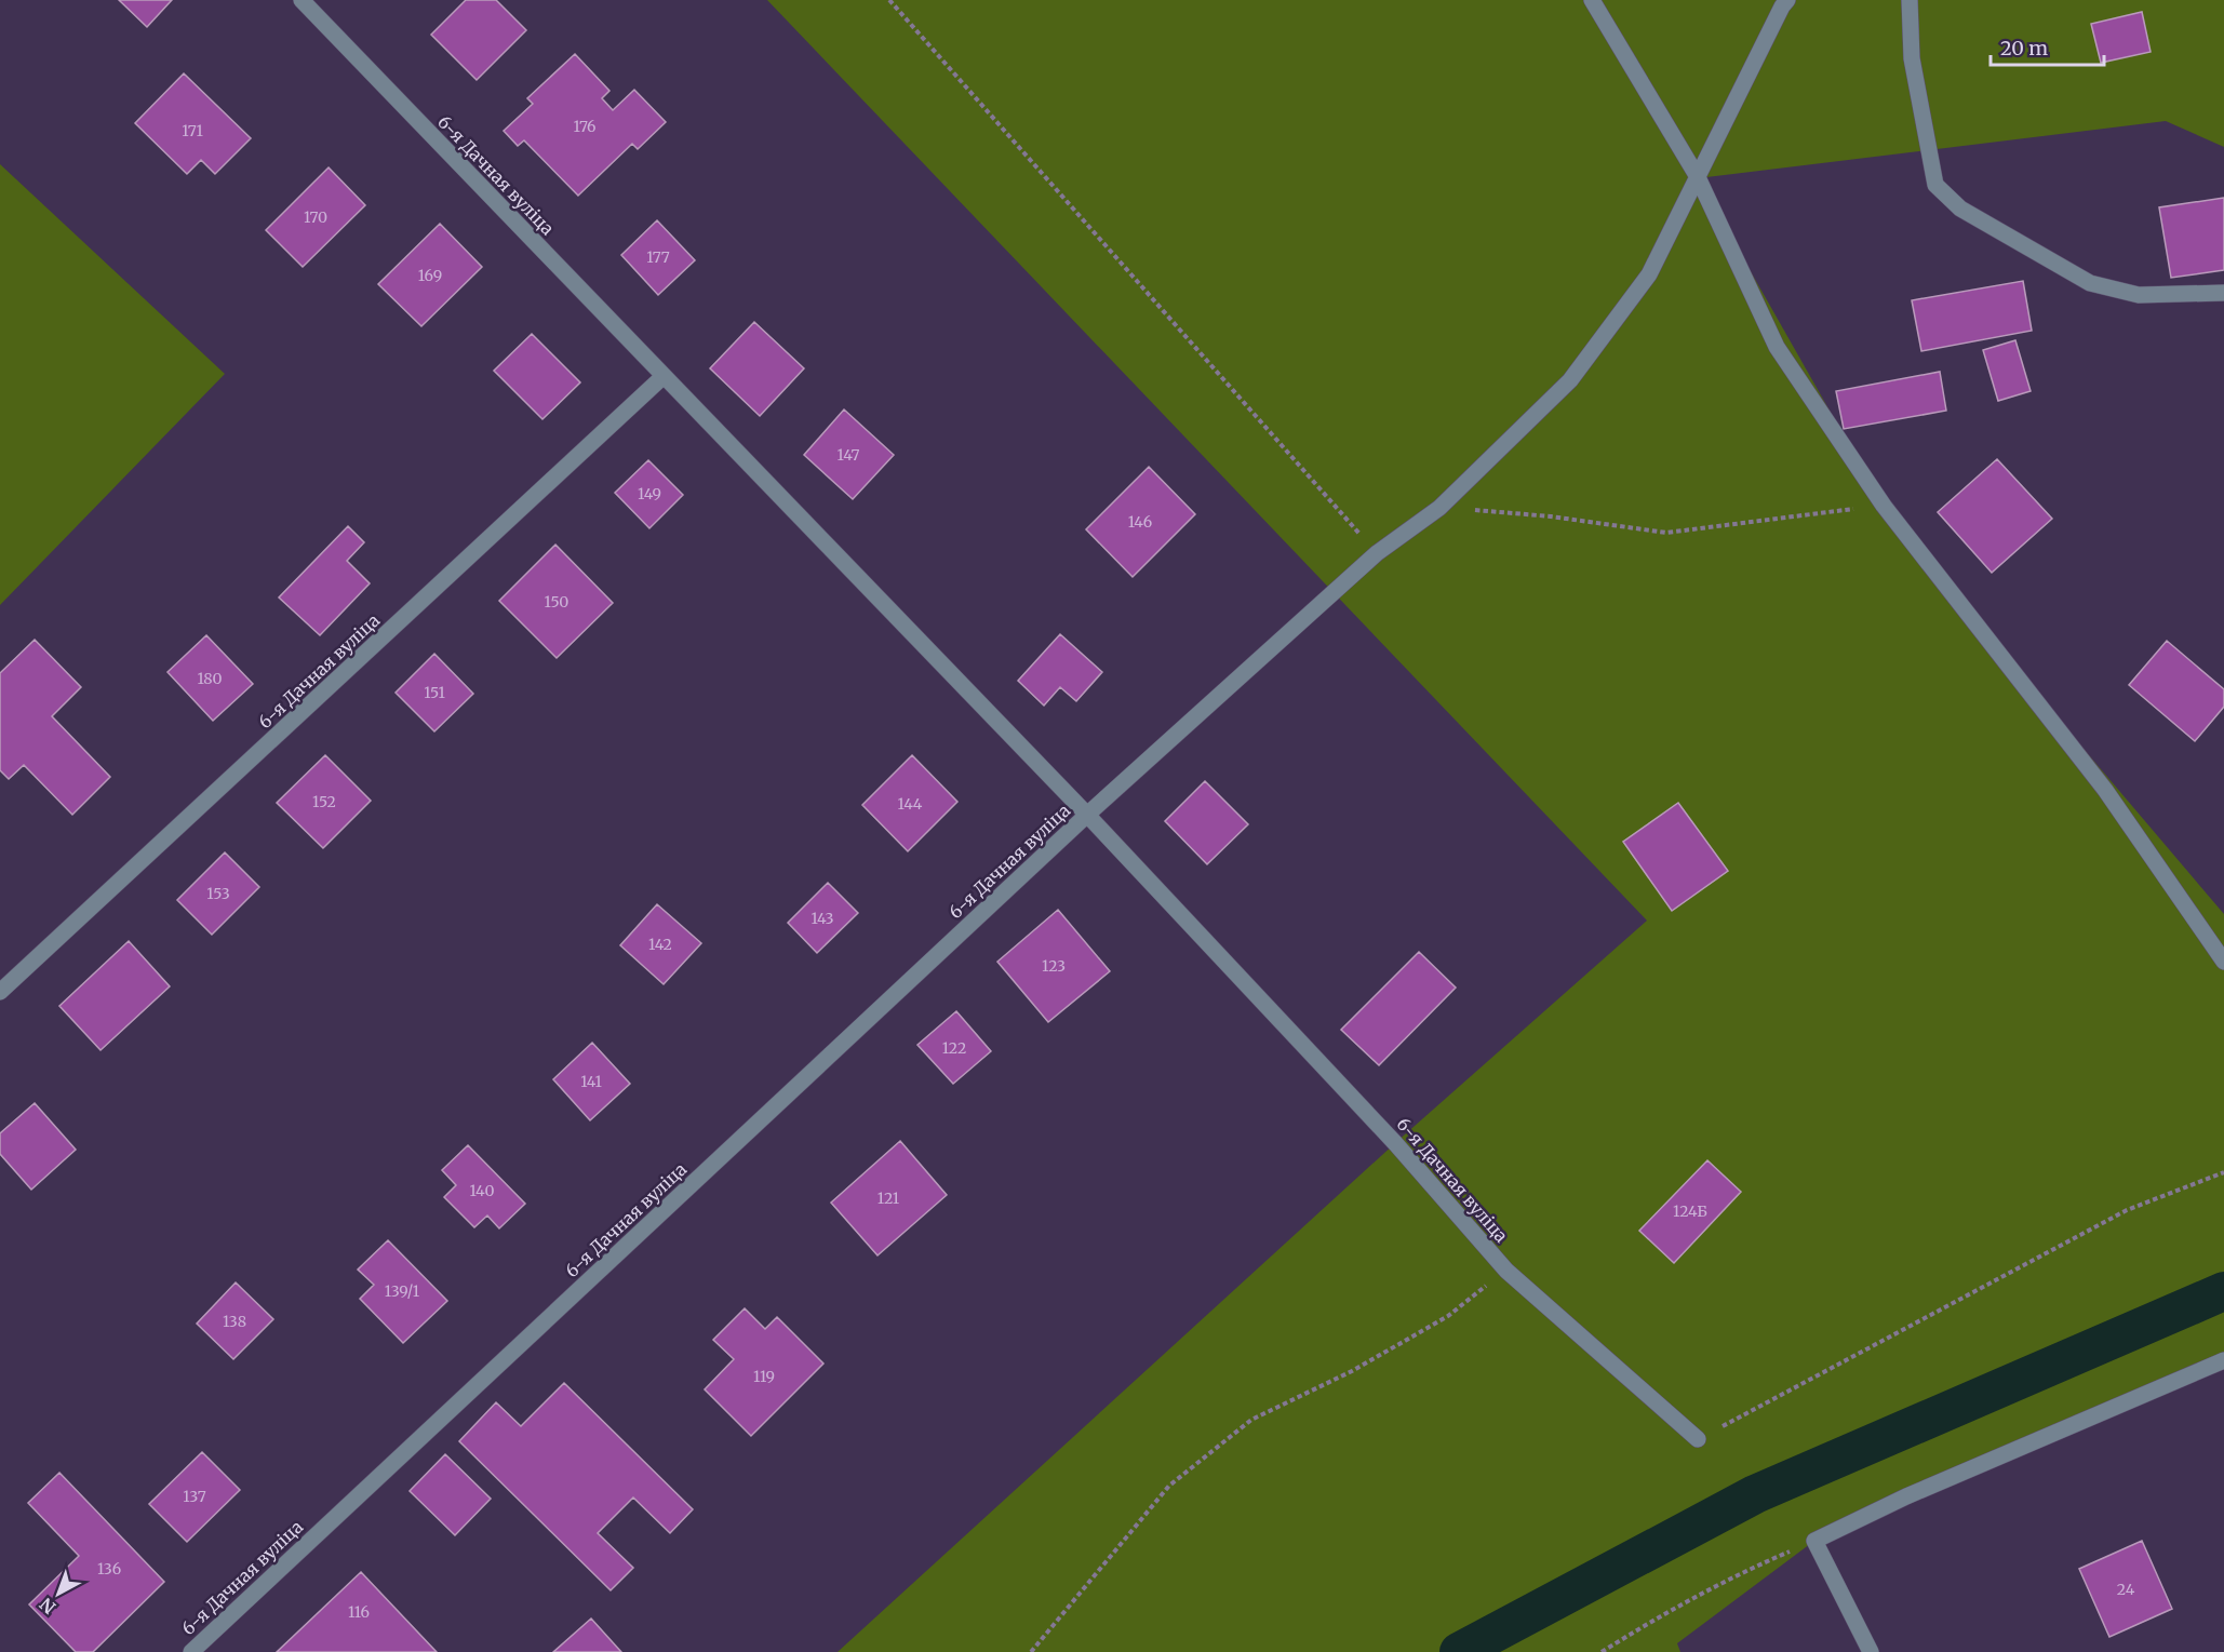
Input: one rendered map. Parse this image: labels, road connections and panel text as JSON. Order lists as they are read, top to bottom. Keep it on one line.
{"streets":{"street":["6-я Дачная вуліца"]},"house_numbers":["176","171","170","177","169","147","149","146","150","180","151","152","144","153","143","142","123","122","141","140","121","124Б","139/1","138","119","137","136","24","116"],"scale_bar":"20 m","north":"bottom left"}
